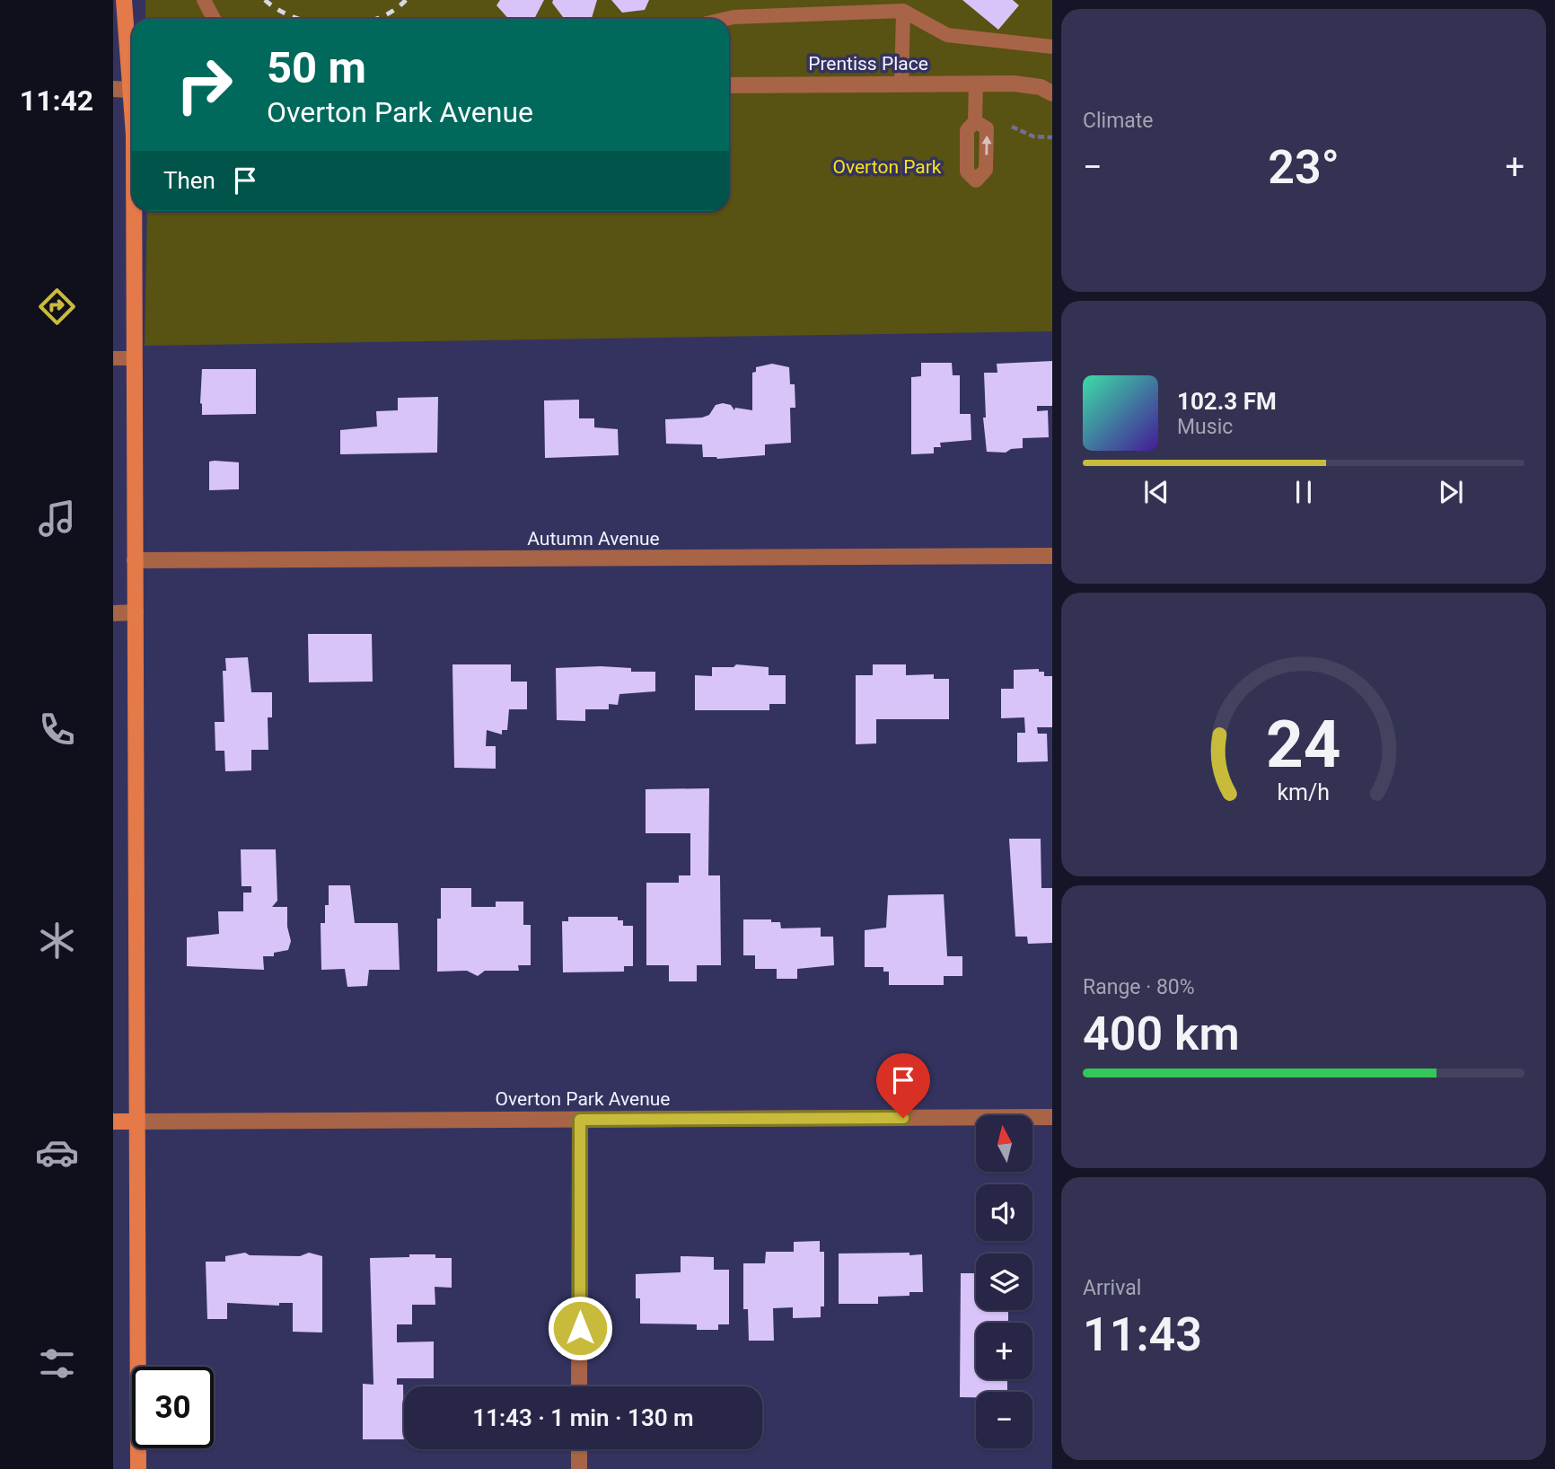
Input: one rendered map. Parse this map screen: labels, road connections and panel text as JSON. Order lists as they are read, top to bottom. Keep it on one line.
{"streets":{"main road":["Overton Park Avenue"],"street":["Prentiss Place","Autumn Avenue"]},"parks":["Overton Park"],"north":"top","page":{"tabs":"11:42","tile":["Climate",["Range · 80%","400 km"],["Arrival","11:43"]],"turn":["50 m","Overton Park Avenue"],"heat":["−","23°","+"],"then":"Then","song":["102.3 FM","Music"],"map_buttons":["+","−"],"limit":"30","trip":"11:43 · 1 min · 130 m","gauge":["24","km/h"]}}
